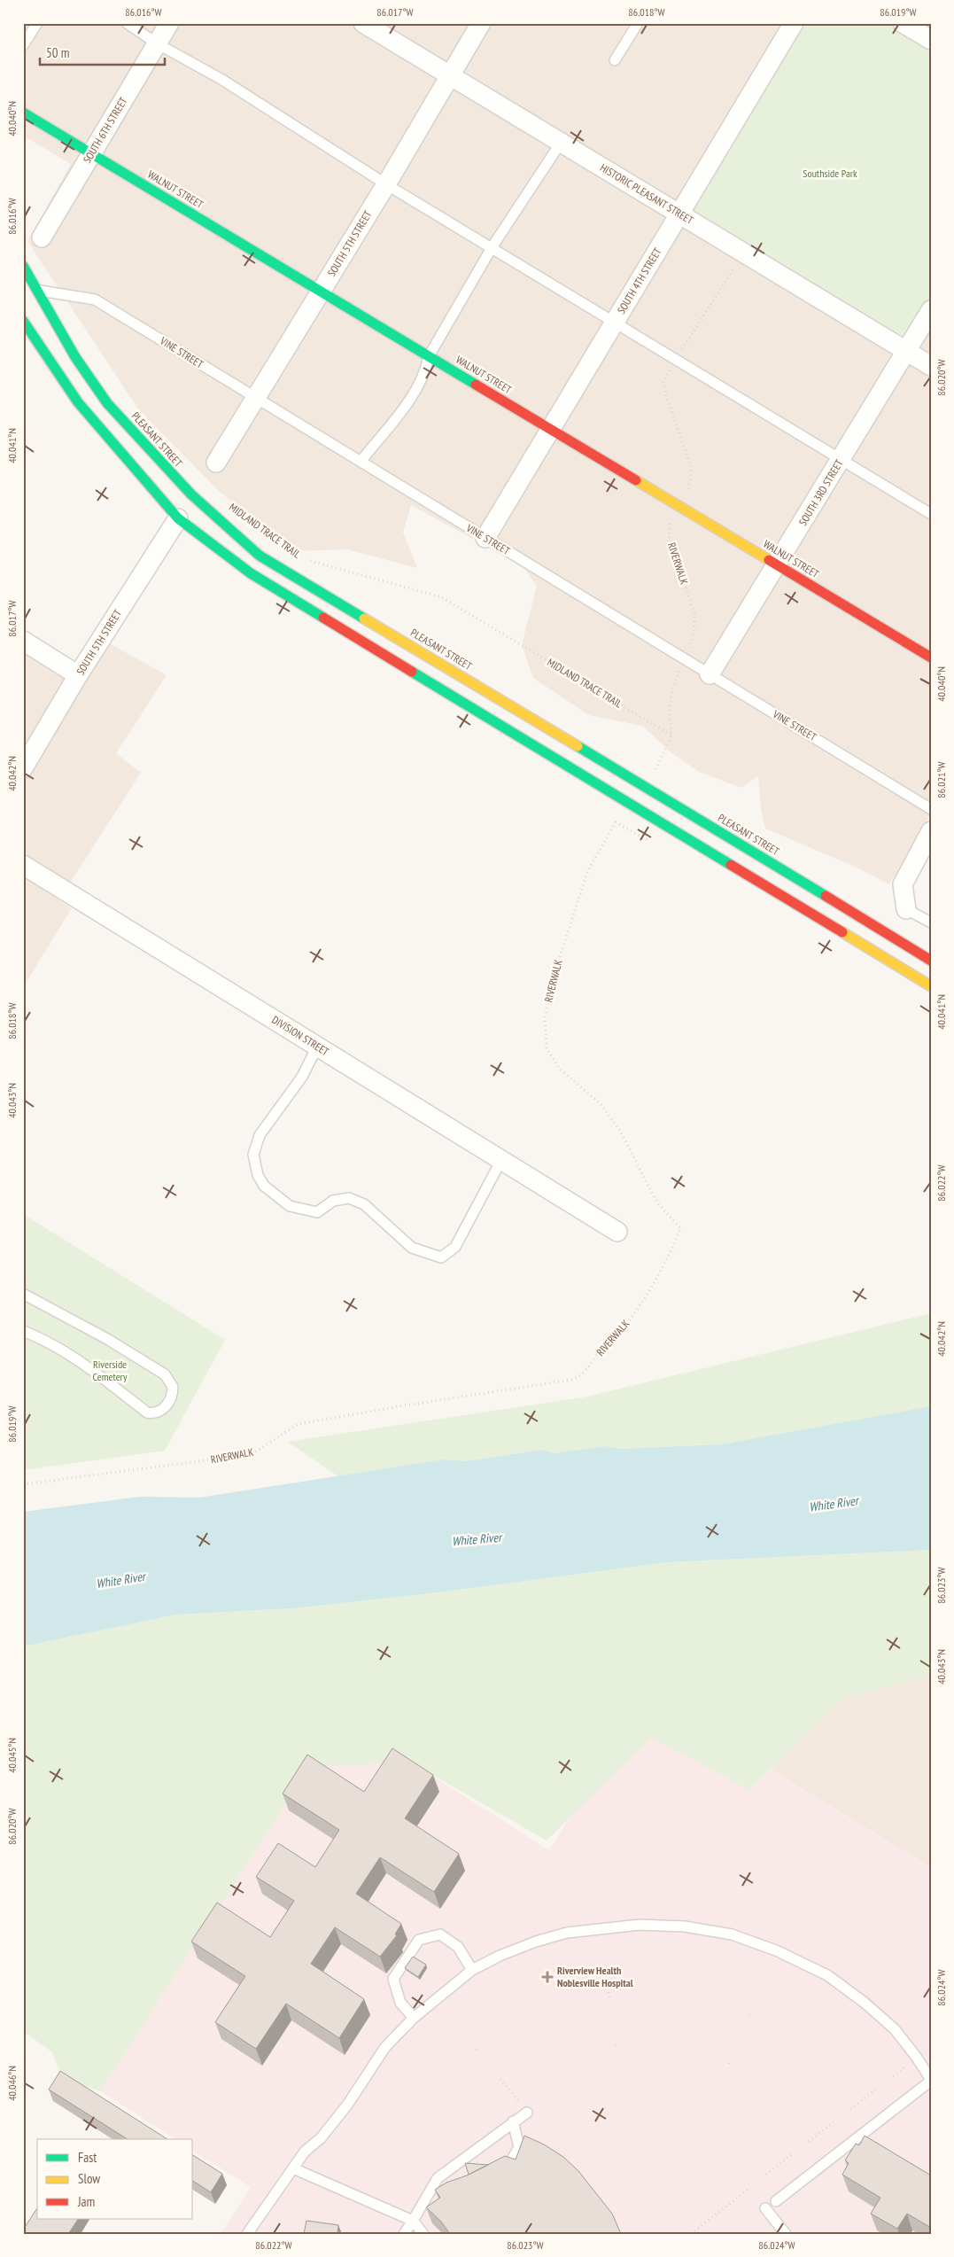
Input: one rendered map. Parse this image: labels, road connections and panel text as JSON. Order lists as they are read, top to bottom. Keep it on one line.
{"streets":{"street":["SOUTH 6TH STREET","WALNUT STREET","HISTORIC PLEASANT STREET","SOUTH 5TH STREET","SOUTH 4TH STREET","PLEASANT STREET","SOUTH 3RD STREET","DIVISION STREET"],"lane":["VINE STREET"],"path":["MIDLAND TRACE TRAIL","RIVERWALK"]},"crossings":[["SOUTH 6TH STREET","WALNUT STREET"],["WALNUT STREET","SOUTH 5TH STREET"],["WALNUT STREET","SOUTH 4TH STREET"],["WALNUT STREET","SOUTH 3RD STREET"],["WALNUT STREET","RIVERWALK"],["HISTORIC PLEASANT STREET","SOUTH 5TH STREET"],["HISTORIC PLEASANT STREET","SOUTH 4TH STREET"],["HISTORIC PLEASANT STREET","SOUTH 3RD STREET"],["SOUTH 5TH STREET","VINE STREET"],["SOUTH 4TH STREET","VINE STREET"],["VINE STREET","PLEASANT STREET"],["VINE STREET","SOUTH 3RD STREET"],["VINE STREET","RIVERWALK"],["MIDLAND TRACE TRAIL","RIVERWALK"]],"water":["White River"],"parks":["Southside Park","Riverside Cemetery"],"places":{"health":["Riverview Health Noblesville Hospital"]},"legend":["Fast","Slow","Jam"],"scale_bar":"50 m","coordinates":["86.016°W","86.017°W","86.018°W","86.019°W","40.040°N","86.020°W","40.041°N","40.042°N","86.021°W","40.043°N","86.022°W","86.023°W","40.045°N","86.024°W","40.046°N"]}
